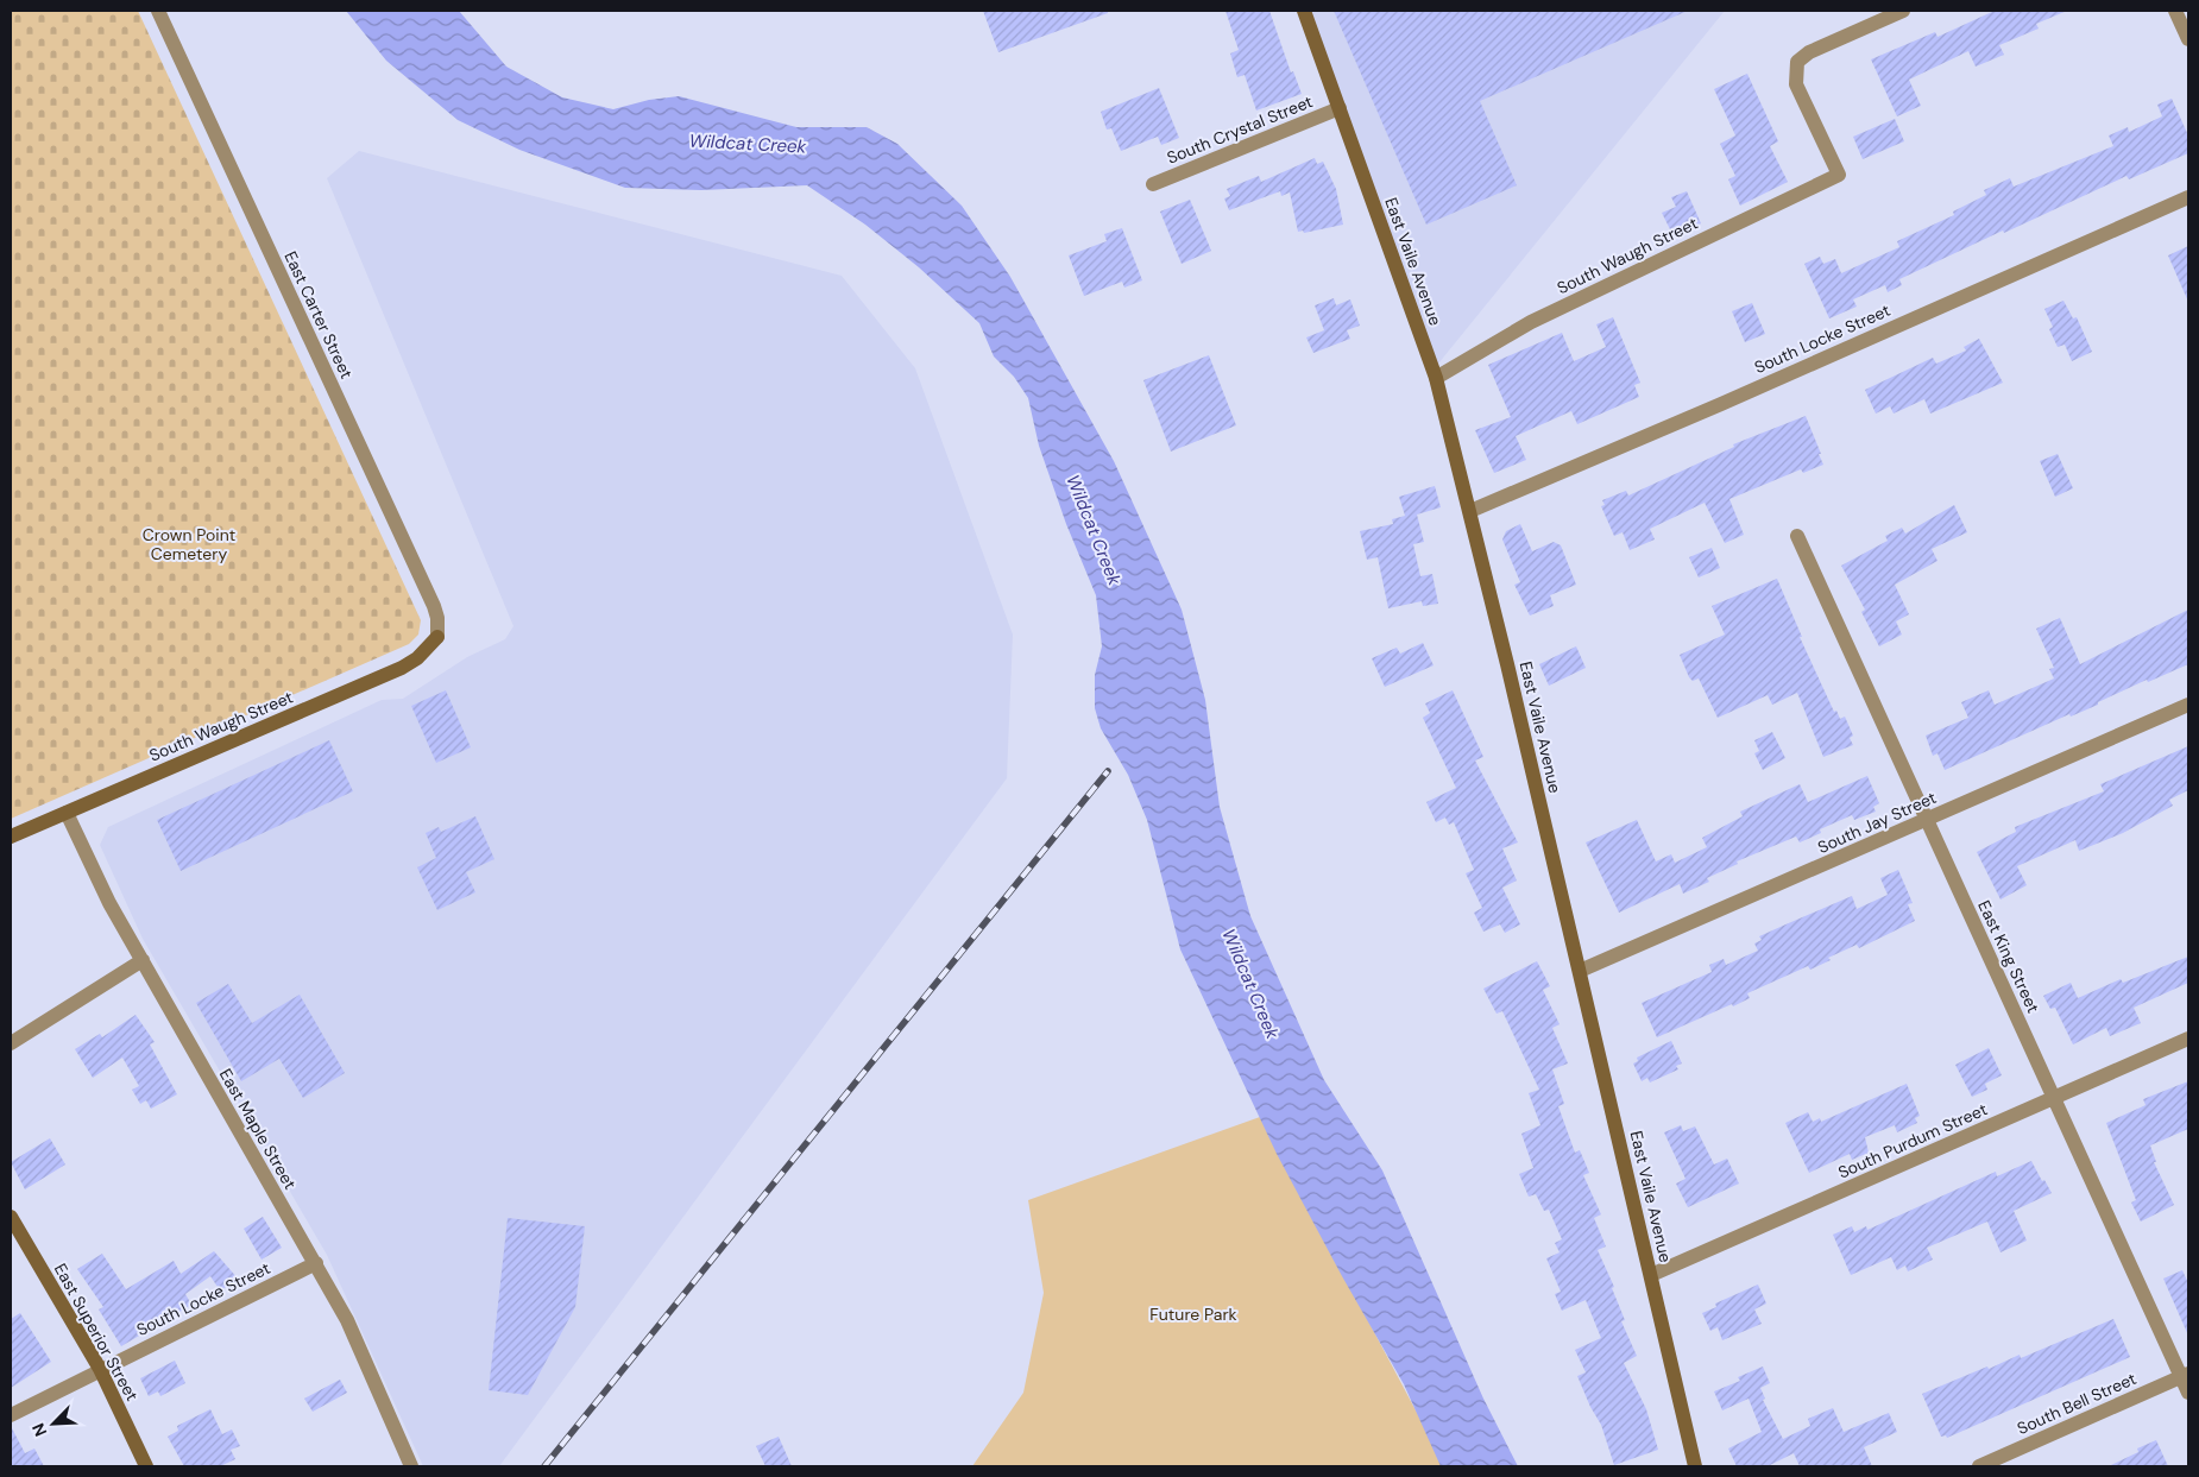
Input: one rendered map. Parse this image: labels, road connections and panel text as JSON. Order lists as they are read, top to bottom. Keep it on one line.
{"streets":{"street":["South Crystal Street","South Waugh Street","East Vaile Avenue","East Carter Street","South Locke Street","South Jay Street","East King Street","East Maple Street","South Purdum Street","East Superior Street","South Bell Street"]},"crossings":[["South Crystal Street","East Vaile Avenue"],["South Waugh Street","East Vaile Avenue"],["South Waugh Street","East Carter Street"],["South Waugh Street","East Maple Street"],["East Vaile Avenue","South Locke Street"],["East Vaile Avenue","South Jay Street"],["East Vaile Avenue","South Purdum Street"],["South Locke Street","East Maple Street"],["South Locke Street","East Superior Street"],["South Jay Street","East King Street"],["East King Street","South Purdum Street"],["East King Street","South Bell Street"]],"water":["Wildcat Creek"],"parks":["Crown Point Cemetery","Future Park"],"north":"bottom left"}
